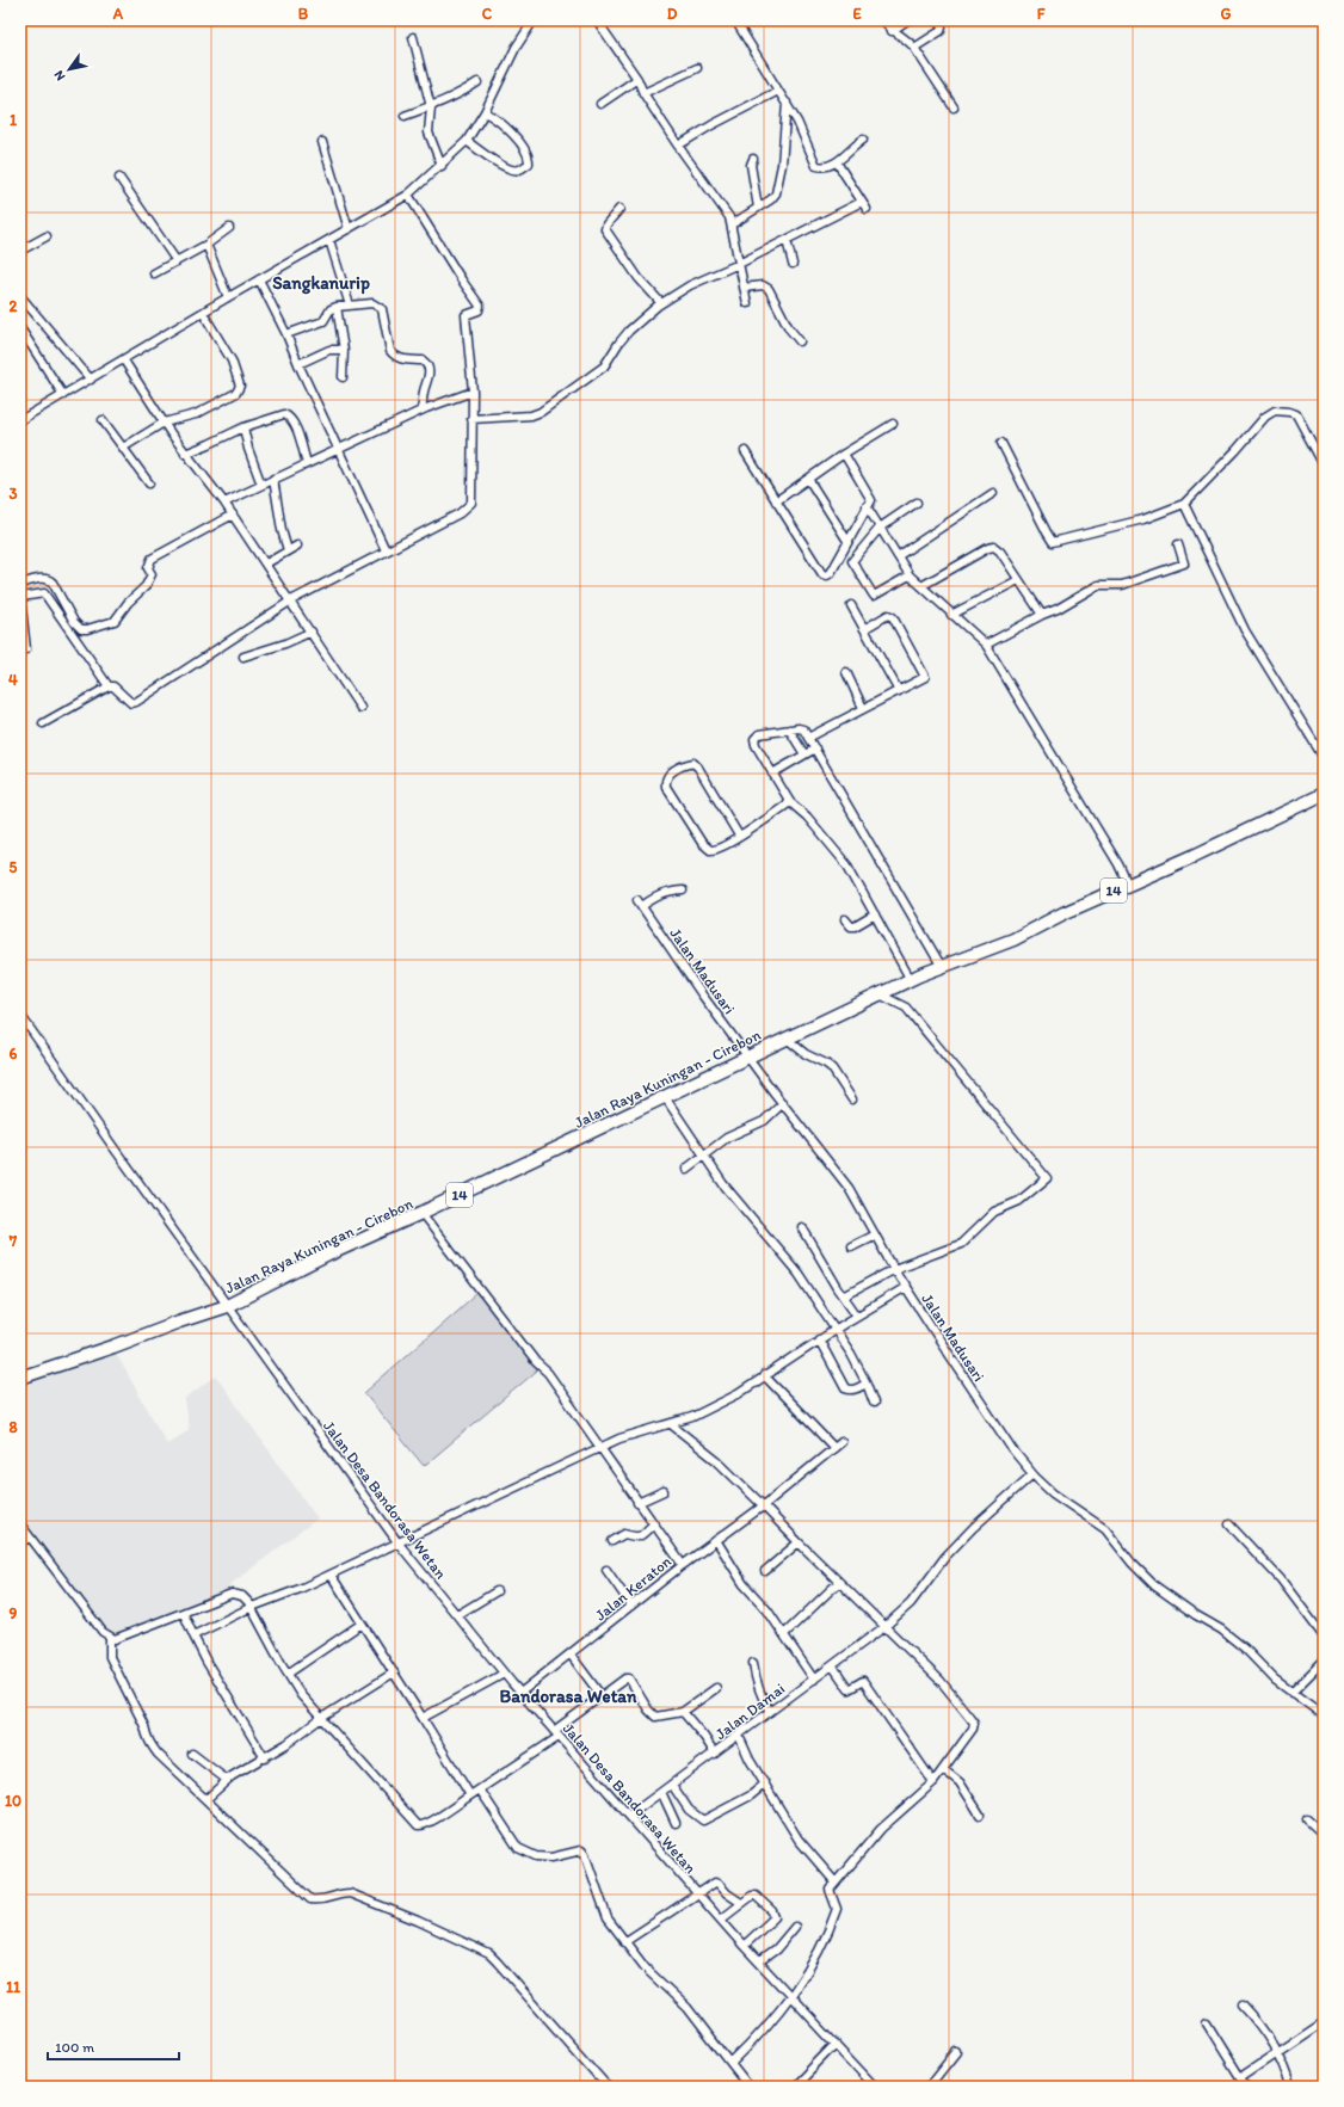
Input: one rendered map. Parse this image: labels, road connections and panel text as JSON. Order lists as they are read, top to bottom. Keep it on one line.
{"streets":{"highway":["14","Jalan Raya Kuningan - Cirebon"],"street":["Jalan Madusari","Jalan Desa Bandorasa Wetan","Jalan Keraton","Jalan Damai"]},"crossings":[["Jalan Madusari","Jalan Raya Kuningan - Cirebon"],["Jalan Madusari","Jalan Damai"],["Jalan Raya Kuningan - Cirebon","Jalan Desa Bandorasa Wetan"],["Jalan Desa Bandorasa Wetan","Jalan Keraton"],["Jalan Desa Bandorasa Wetan","Jalan Damai"]],"districts":["Sangkanurip","Bandorasa Wetan"],"scale_bar":"100 m","north":"bottom left","grid":{"columns":["A","B","C","D","E","F","G"],"rows":["1","2","3","4","5","6","7","8","9","10","11"]}}
